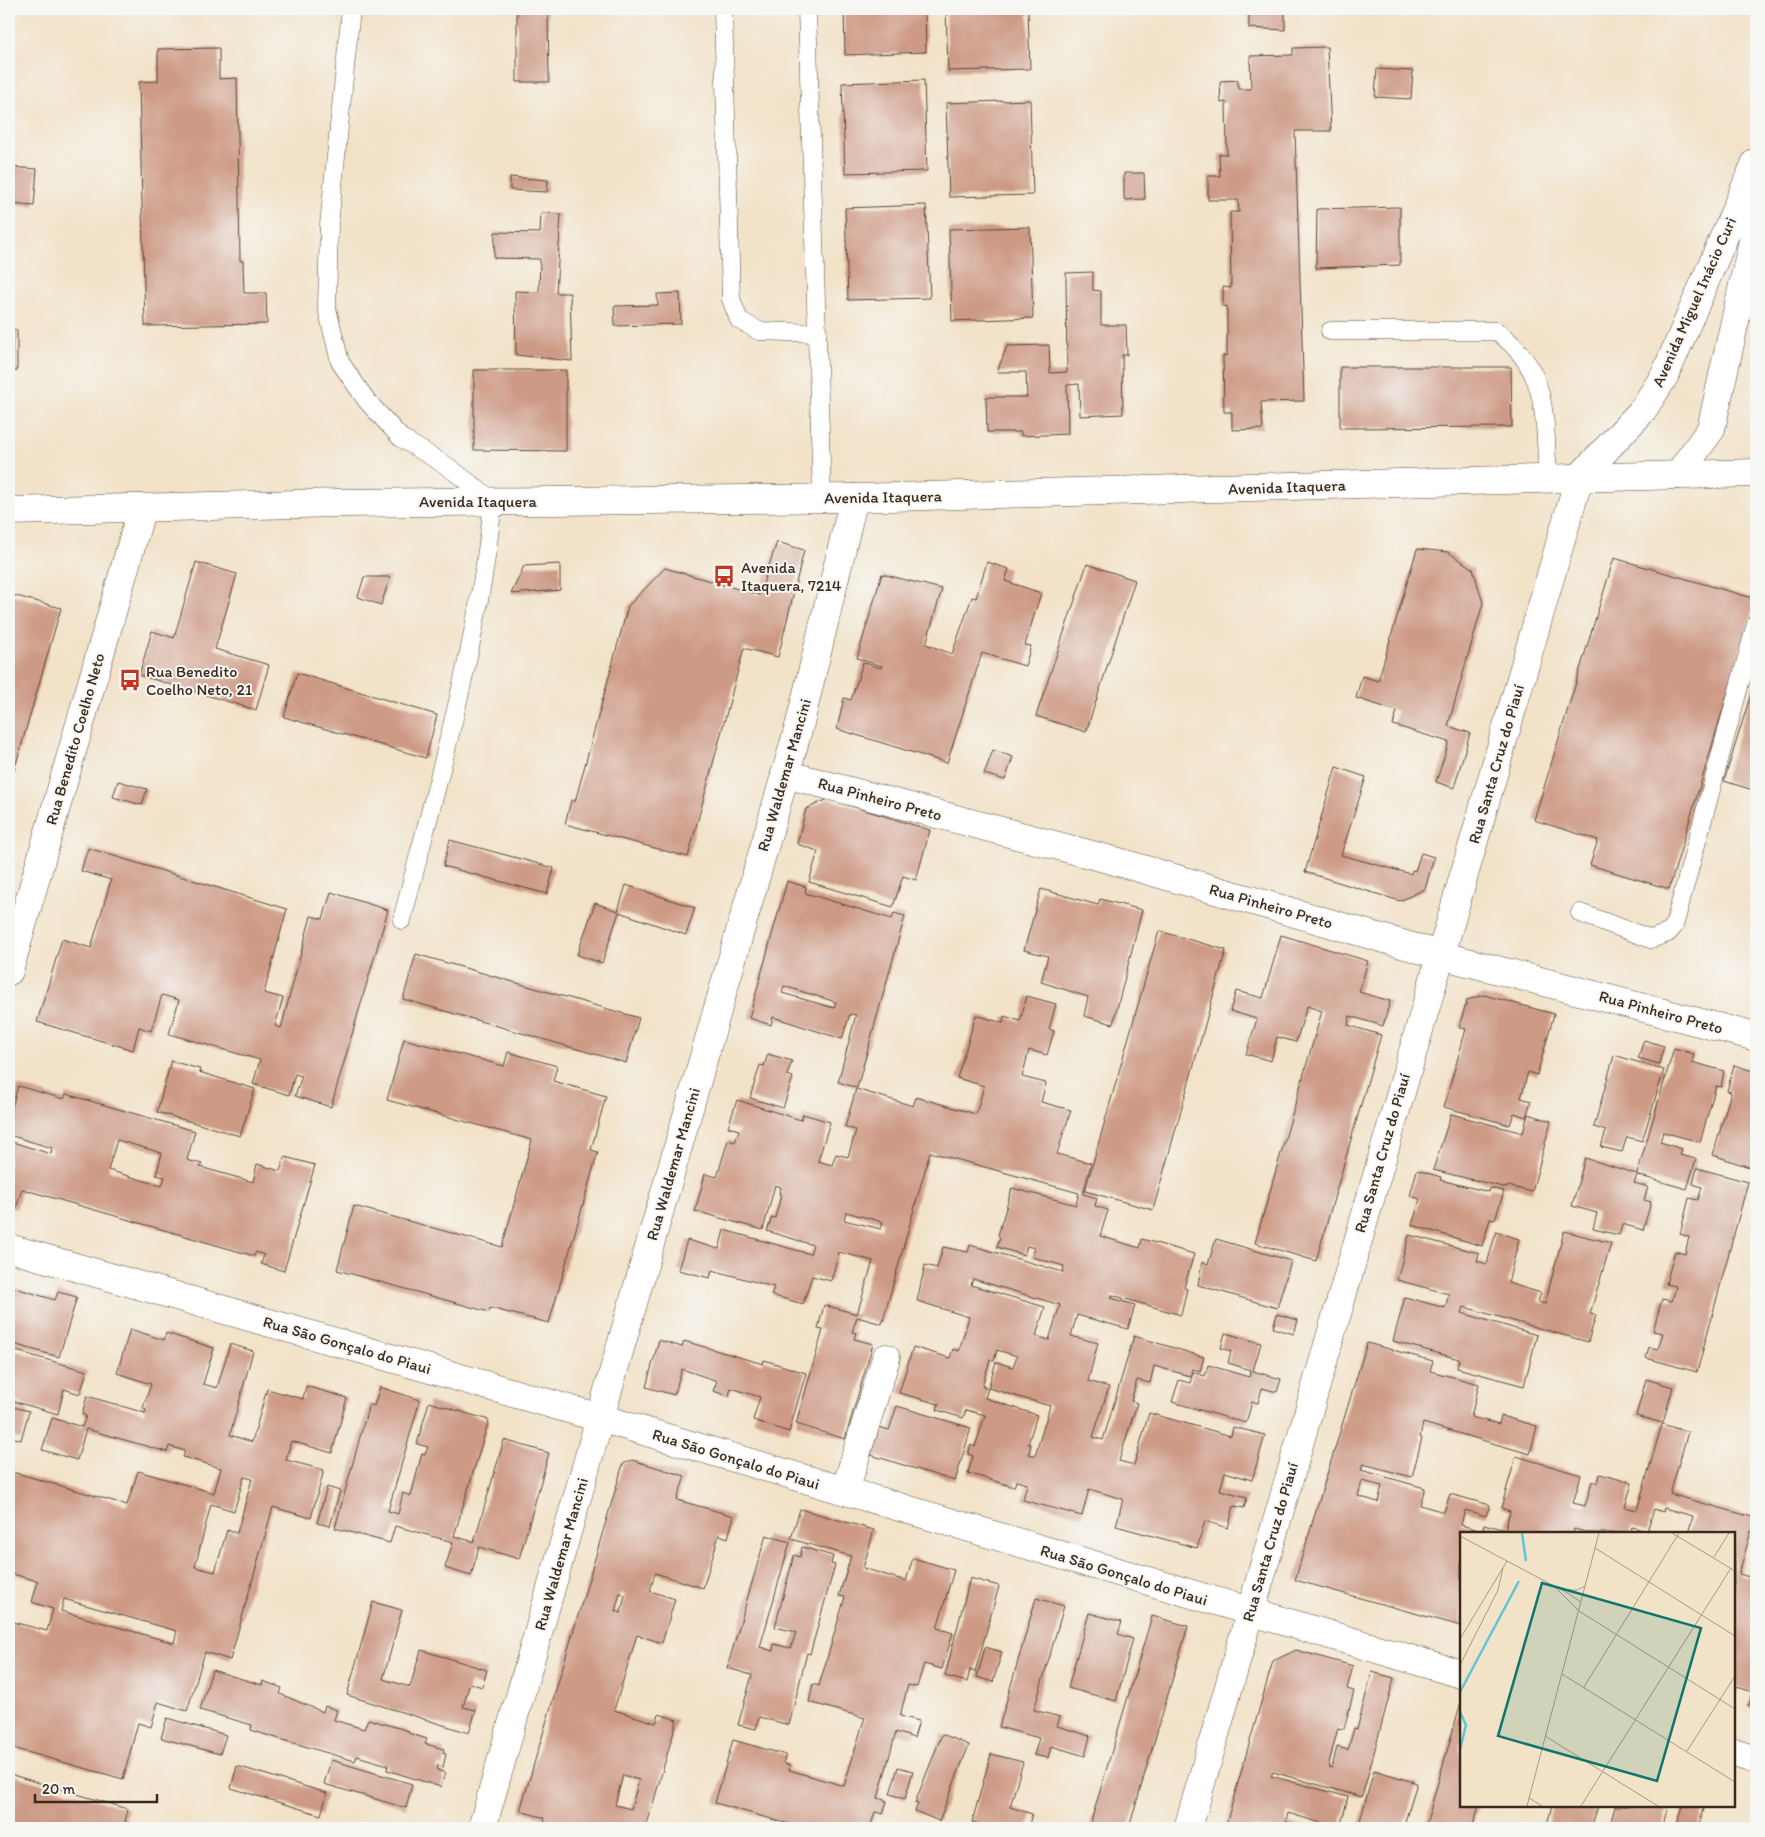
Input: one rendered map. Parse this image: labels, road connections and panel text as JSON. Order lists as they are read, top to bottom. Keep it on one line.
{"streets":{"street":["Avenida Miguel Inácio Curi","Avenida Itaquera","Rua Benedito Coelho Neto","Rua Santa Cruz do Piauí","Rua Waldemar Mancini","Rua Pinheiro Preto","Rua São Gonçalo do Piaui"]},"crossings":[["Avenida Miguel Inácio Curi","Avenida Itaquera"],["Avenida Miguel Inácio Curi","Rua Santa Cruz do Piauí"],["Avenida Itaquera","Rua Benedito Coelho Neto"],["Avenida Itaquera","Rua Santa Cruz do Piauí"],["Avenida Itaquera","Rua Waldemar Mancini"],["Rua Santa Cruz do Piauí","Rua Pinheiro Preto"],["Rua Santa Cruz do Piauí","Rua São Gonçalo do Piaui"],["Rua Waldemar Mancini","Rua Pinheiro Preto"],["Rua Waldemar Mancini","Rua São Gonçalo do Piaui"]],"places":{"bus stop":["Avenida Itaquera, 7214","Rua Benedito Coelho Neto, 21"]},"scale_bar":"20 m"}
